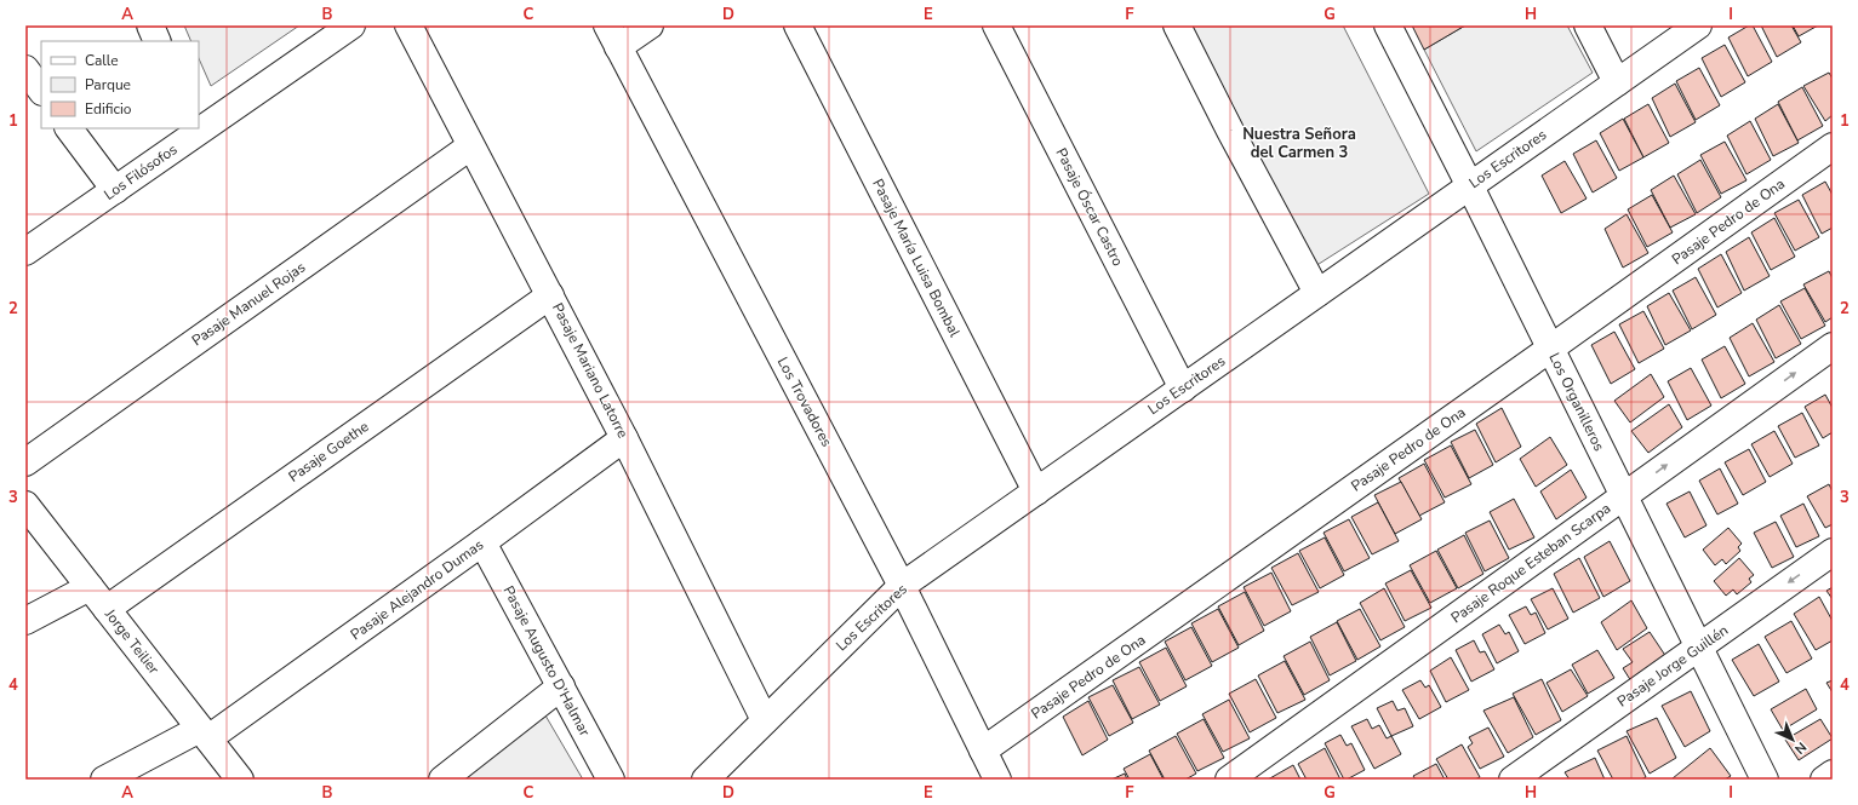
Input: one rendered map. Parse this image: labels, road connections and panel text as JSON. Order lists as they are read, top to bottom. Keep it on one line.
{"streets":{"street":["Los Escritores","Los Filósofos","Pasaje Óscar Castro","Pasaje Pedro de Ona","Pasaje María Luisa Bombal","Pasaje Manuel Rojas","Pasaje Mariano Latorre","Los Trovadores","Los Organilleros","Pasaje Goethe","Pasaje Roque Esteban Scarpa","Pasaje Alejandro Dumas","Jorge Teilier","Pasaje Augusto D'Halmar","Pasaje Jorge Guillén"]},"crossings":[["Los Escritores","Pasaje Óscar Castro"],["Los Escritores","Pasaje María Luisa Bombal"],["Los Escritores","Pasaje Mariano Latorre"],["Los Escritores","Los Trovadores"],["Los Escritores","Los Organilleros"],["Pasaje Pedro de Ona","Los Trovadores"],["Pasaje Pedro de Ona","Los Organilleros"],["Pasaje Manuel Rojas","Pasaje Mariano Latorre"],["Pasaje Mariano Latorre","Pasaje Goethe"],["Pasaje Mariano Latorre","Pasaje Alejandro Dumas"],["Los Organilleros","Pasaje Roque Esteban Scarpa"],["Los Organilleros","Pasaje Jorge Guillén"],["Pasaje Goethe","Jorge Teilier"],["Pasaje Alejandro Dumas","Jorge Teilier"],["Pasaje Alejandro Dumas","Pasaje Augusto D'Halmar"]],"one_way":["Pasaje Jorge Guillén"],"districts":["Nuestra Señora del Carmen 3"],"legend":["Calle","Parque","Edificio"],"north":"bottom right","grid":{"columns":["A","B","C","D","E","F","G","H","I"],"rows":["1","2","3","4"]}}
